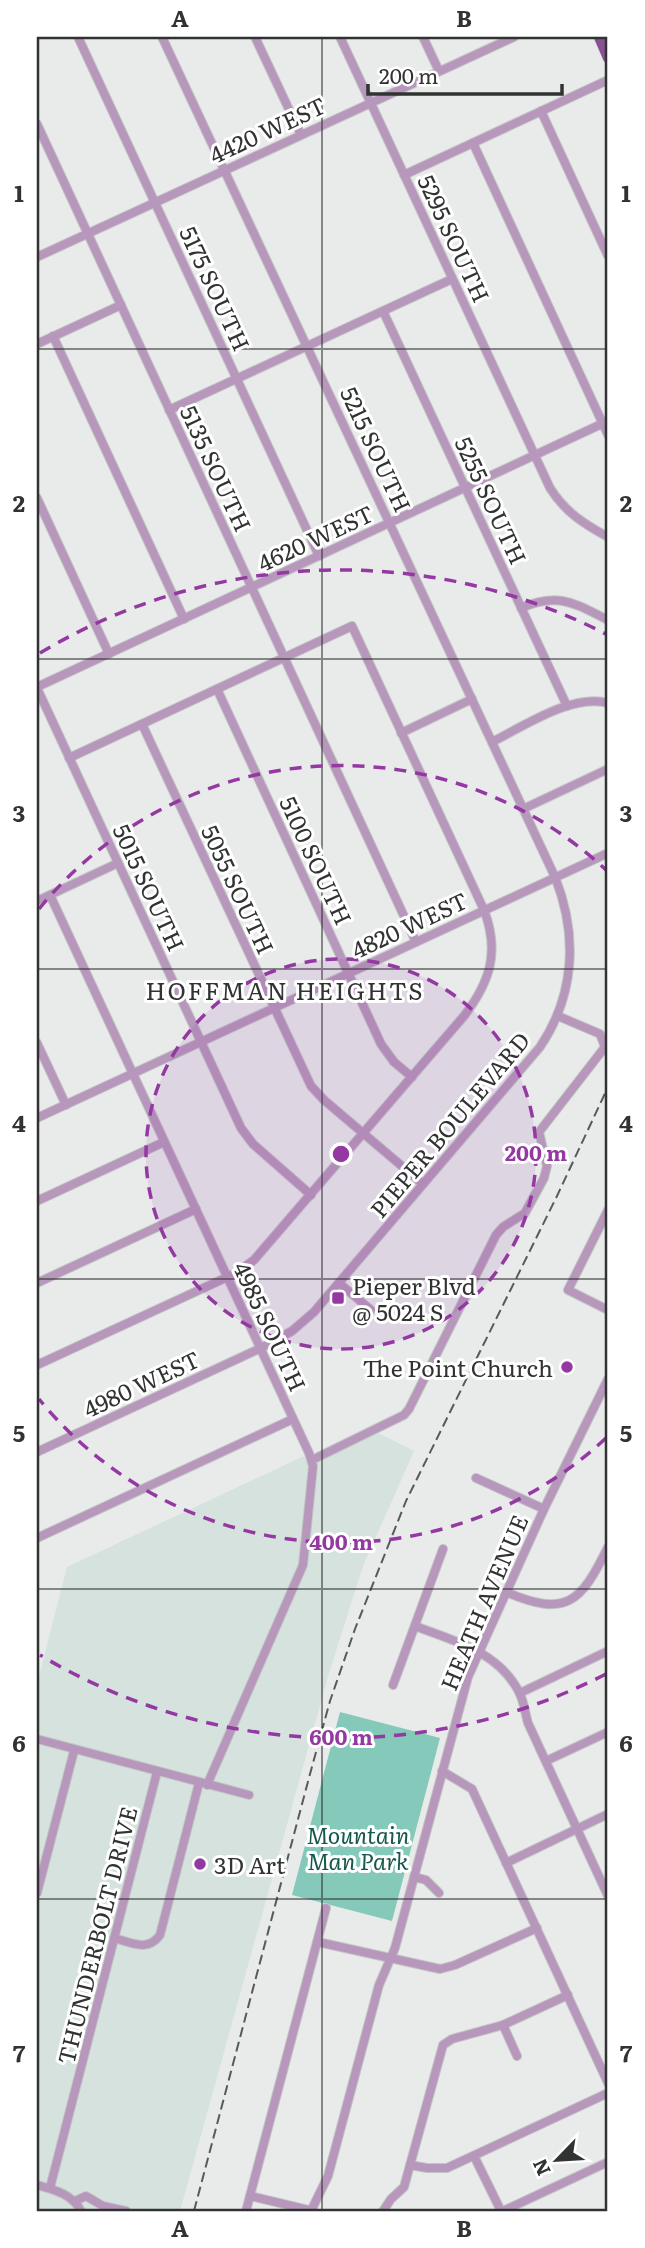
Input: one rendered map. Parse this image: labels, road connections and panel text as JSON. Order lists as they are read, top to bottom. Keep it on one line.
{"streets":{"street":["4420 WEST","5295 SOUTH","5175 SOUTH","5215 SOUTH","5135 SOUTH","5255 SOUTH","4620 WEST","5100 SOUTH","5015 SOUTH","5055 SOUTH","4820 WEST","PIEPER BOULEVARD","4985 SOUTH","4980 WEST","HEATH AVENUE","THUNDERBOLT DRIVE"]},"crossings":[["4420 WEST","5295 SOUTH"],["4420 WEST","5175 SOUTH"],["4420 WEST","5215 SOUTH"],["4420 WEST","5135 SOUTH"],["5295 SOUTH","4620 WEST"],["5175 SOUTH","4620 WEST"],["5215 SOUTH","4620 WEST"],["5215 SOUTH","4820 WEST"],["5215 SOUTH","PIEPER BOULEVARD"],["5135 SOUTH","4620 WEST"],["5135 SOUTH","4820 WEST"],["5255 SOUTH","4620 WEST"],["4620 WEST","5015 SOUTH"],["5100 SOUTH","4820 WEST"],["5015 SOUTH","4820 WEST"],["5055 SOUTH","4820 WEST"],["5055 SOUTH","PIEPER BOULEVARD"],["4820 WEST","PIEPER BOULEVARD"],["4820 WEST","4985 SOUTH"],["PIEPER BOULEVARD","4985 SOUTH"],["PIEPER BOULEVARD","4980 WEST"],["4985 SOUTH","4980 WEST"],["4985 SOUTH","THUNDERBOLT DRIVE"]],"districts":["HOFFMAN HEIGHTS"],"parks":["Mountain Man Park"],"places":{"transit":["Pieper Blvd @ 5024 S"],"other":["The Point Church","3D Art"]},"scale_bar":"200 m","north":"bottom left","grid":{"columns":["A","B"],"rows":["1","2","3","4","5","6","7"]},"rings":["200 m","400 m","600 m"]}
